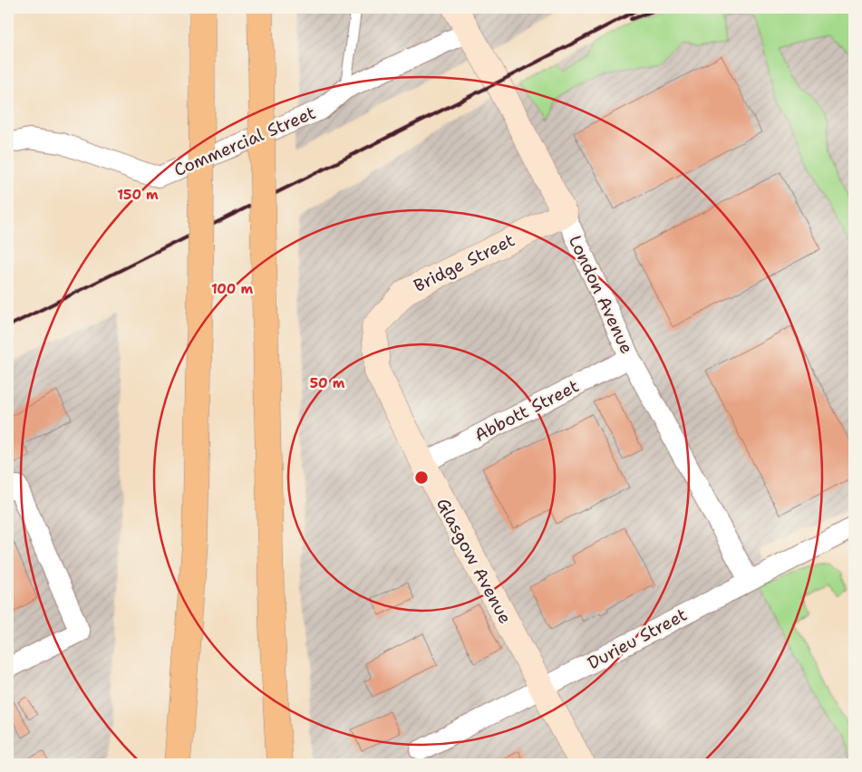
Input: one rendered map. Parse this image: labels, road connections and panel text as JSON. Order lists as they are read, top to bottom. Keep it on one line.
{"streets":{"street":["Commercial Street","Bridge Street","London Avenue","Abbott Street","Glasgow Avenue","Durieu Street"]},"crossings":[["Commercial Street","London Avenue"],["Bridge Street","London Avenue"],["Bridge Street","Glasgow Avenue"],["London Avenue","Abbott Street"],["London Avenue","Durieu Street"],["Abbott Street","Glasgow Avenue"],["Glasgow Avenue","Durieu Street"]],"rings":["150 m","100 m","50 m"]}
